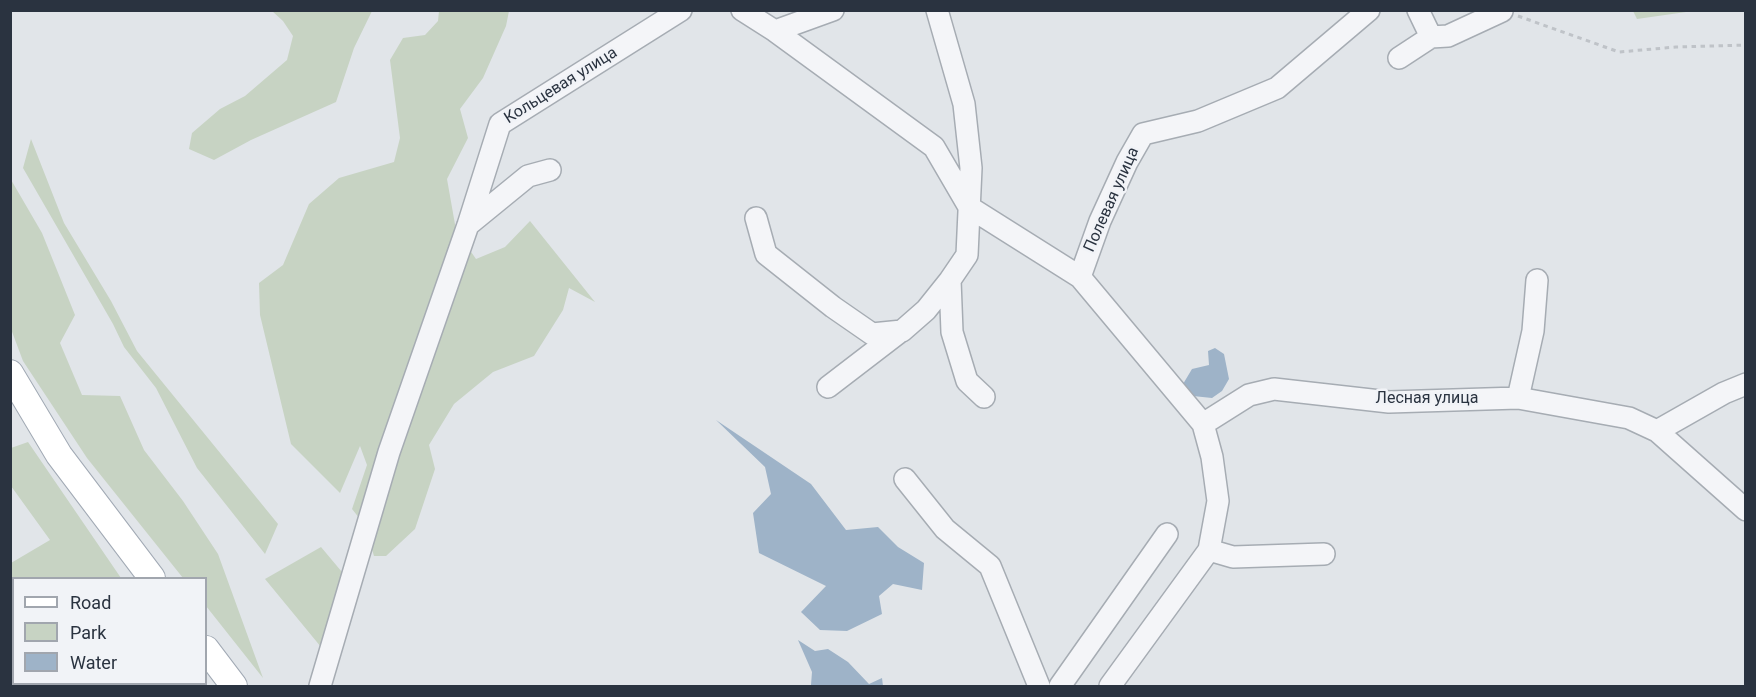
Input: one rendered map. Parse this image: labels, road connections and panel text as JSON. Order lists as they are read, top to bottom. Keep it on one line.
{"streets":{"street":["Кольцевая улица","Полевая улица","Лесная улица"]},"legend":["Road","Park","Water"]}
